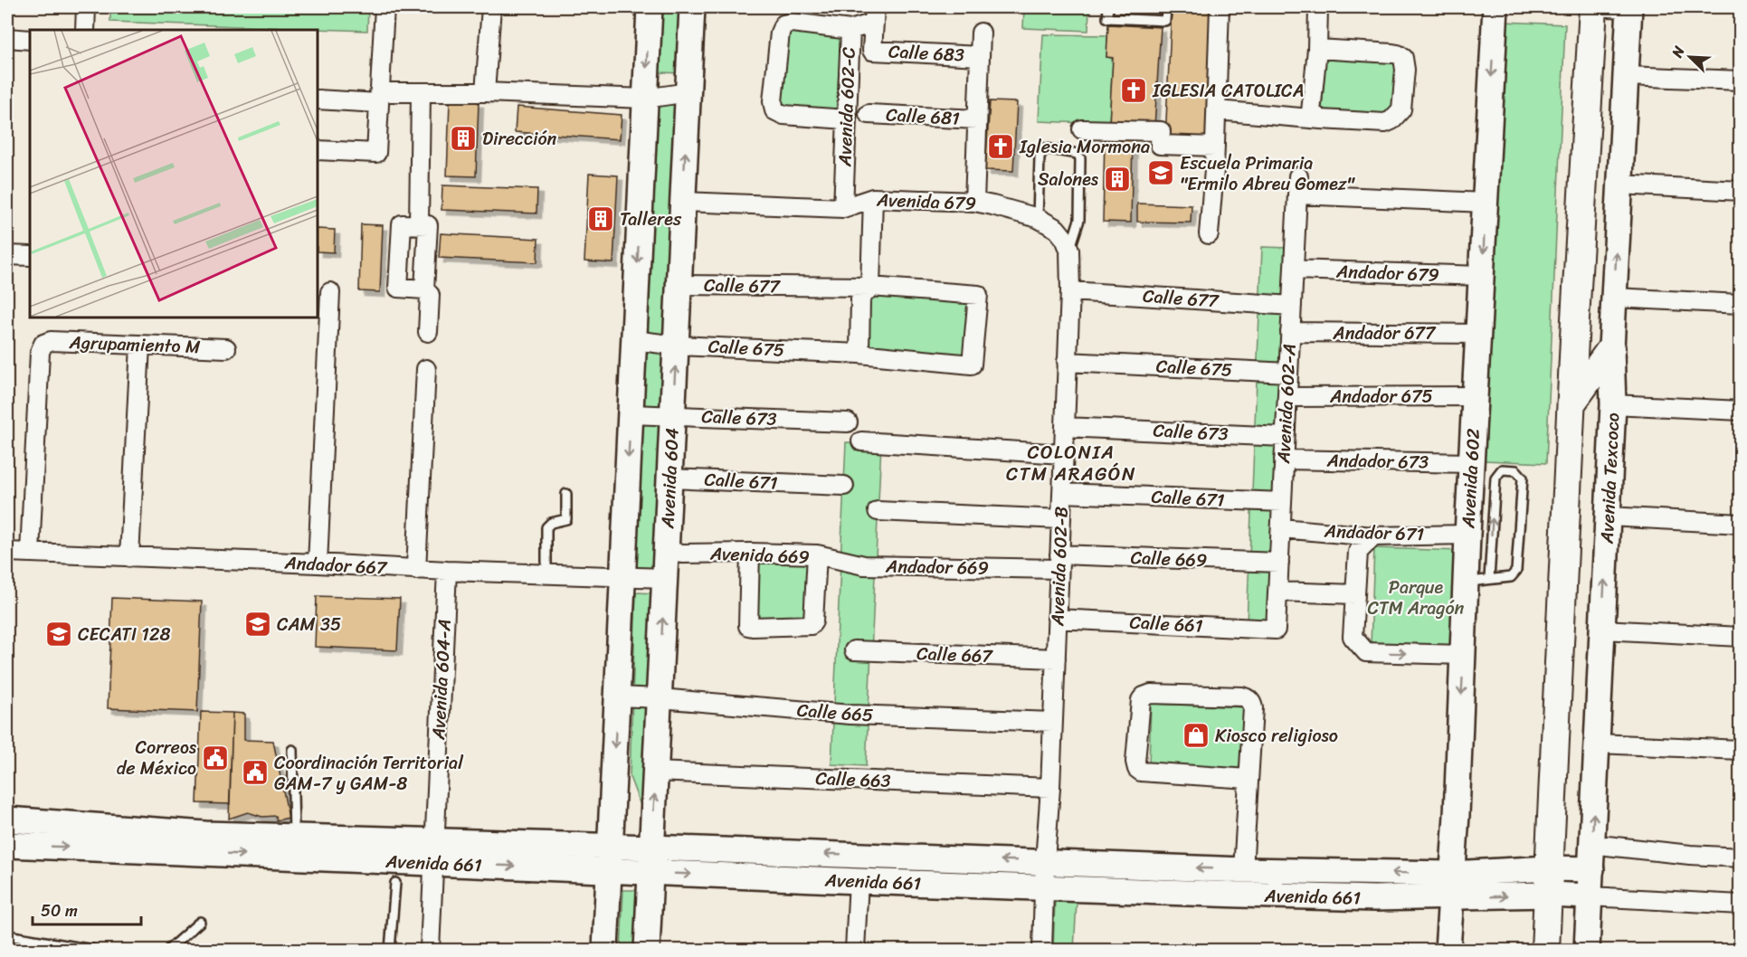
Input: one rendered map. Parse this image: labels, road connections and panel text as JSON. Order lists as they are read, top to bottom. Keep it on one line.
{"streets":{"street":["Calle 683","Avenida 602-C","Calle 681","Avenida 679","Andador 679","Calle 677","Andador 677","Agrupamiento M","Calle 675","Andador 675","Avenida 602-A","Calle 673","Andador 673","Avenida 604","Avenida 602","Avenida Texcoco","Calle 671","Andador 671","Avenida 669","Calle 669","Andador 667","Avenida 602-B","Andador 669","Calle 661","Calle 667","Avenida 604-A","Calle 665","Calle 663","Avenida 661"]},"crossings":[["Calle 683","Avenida 602-C"],["Avenida 602-C","Avenida 679"],["Avenida 679","Avenida 604"],["Avenida 679","Avenida 602-B"],["Andador 679","Avenida 602-A"],["Andador 679","Avenida 602"],["Calle 677","Calle 675"],["Calle 677","Avenida 602-A"],["Calle 677","Avenida 604"],["Calle 677","Avenida 602-B"],["Andador 677","Avenida 602-A"],["Andador 677","Avenida 602"],["Agrupamiento M","Andador 667"],["Calle 675","Avenida 602-A"],["Calle 675","Avenida 604"],["Calle 675","Avenida 602-B"],["Andador 675","Avenida 602-A"],["Andador 675","Avenida 602"],["Avenida 602-A","Calle 673"],["Avenida 602-A","Andador 673"],["Avenida 602-A","Calle 671"],["Avenida 602-A","Andador 671"],["Avenida 602-A","Calle 669"],["Avenida 602-A","Calle 661"],["Calle 673","Avenida 604"],["Calle 673","Avenida 602-B"],["Andador 673","Avenida 602"],["Avenida 604","Calle 671"],["Avenida 604","Avenida 669"],["Avenida 604","Andador 667"],["Avenida 604","Calle 665"],["Avenida 604","Calle 663"],["Avenida 604","Avenida 661"],["Avenida 602","Andador 671"],["Avenida 602","Avenida 661"],["Avenida Texcoco","Avenida 661"],["Calle 671","Avenida 602-B"],["Avenida 669","Andador 669"],["Calle 669","Avenida 602-B"],["Calle 669","Andador 669"],["Andador 667","Avenida 604-A"],["Avenida 602-B","Andador 669"],["Avenida 602-B","Calle 661"],["Avenida 602-B","Calle 667"],["Avenida 602-B","Calle 665"],["Avenida 602-B","Calle 663"],["Avenida 602-B","Avenida 661"],["Avenida 604-A","Avenida 661"]],"one_way":["Avenida Texcoco"],"districts":["COLONIA CTM ARAGÓN"],"parks":["Parque CTM Aragón"],"places":{"church":["IGLESIA CATOLICA","Iglesia Mormona"],"building":["Dirección","Salones","Talleres"],"school or university":["Escuela Primaria \"Ermilo Abreu Gomez\"","CAM 35","CECATI 128"],"shop":["Kiosco religioso"],"public building":["Correos de México","Coordinación Territorial GAM-7 y GAM-8"]},"scale_bar":"50 m","north":"top left"}
